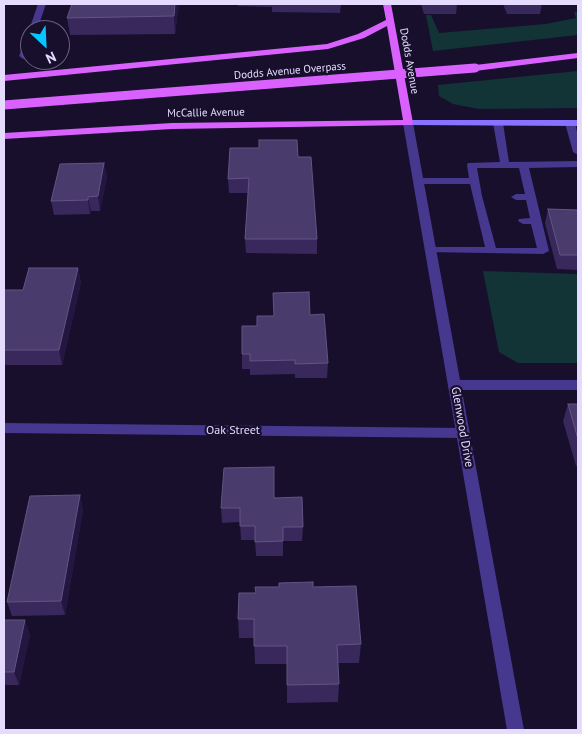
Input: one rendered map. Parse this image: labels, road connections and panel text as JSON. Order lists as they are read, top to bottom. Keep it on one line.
{"streets":{"main road":["Dodds Avenue","Dodds Avenue Overpass","McCallie Avenue"],"street":["Glenwood Drive","Oak Street"]},"crossings":[["Dodds Avenue","McCallie Avenue"],["Dodds Avenue","Glenwood Drive"],["McCallie Avenue","Glenwood Drive"],["Glenwood Drive","Oak Street"]],"north":"bottom right"}
